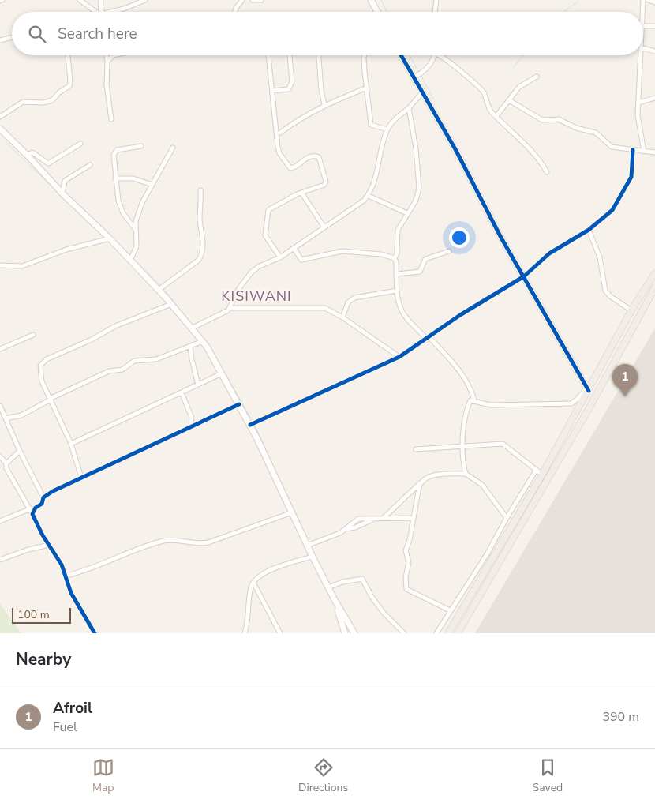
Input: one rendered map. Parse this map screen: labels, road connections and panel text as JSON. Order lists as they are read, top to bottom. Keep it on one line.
{"districts":["KISIWANI"],"scale_bar":"100 m","page":{"search":"Search here","pins":"1","scale":"100 m","heading":"Nearby","list":[{"mark":"1","name":"Afroil","note":"Fuel","value":"390 m"}],"nav":["Map","Directions","Saved"]}}
